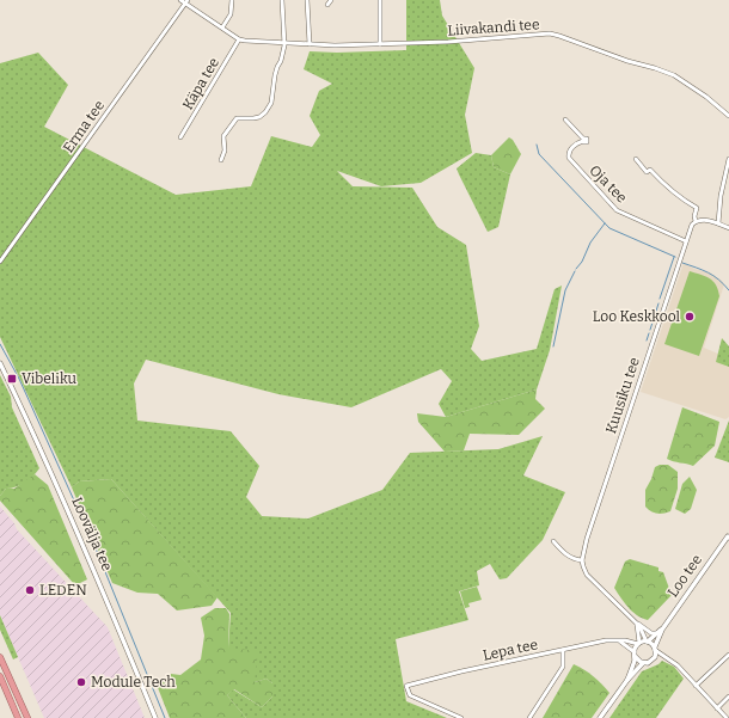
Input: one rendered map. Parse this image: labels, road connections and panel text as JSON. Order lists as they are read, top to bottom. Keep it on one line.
{"streets":{"street":["Liivakandi tee","Käpa tee","Erma tee","Oja tee","Kuusiku tee","Loovälja tee","Loo tee","Lepa tee"]},"crossings":[["Liivakandi tee","Käpa tee"],["Oja tee","Kuusiku tee"],["Loo tee","Lepa tee"]],"places":{"other":["Loo Keskkool","LEDEN","Module Tech"],"transit":["Vibeliku"]}}
